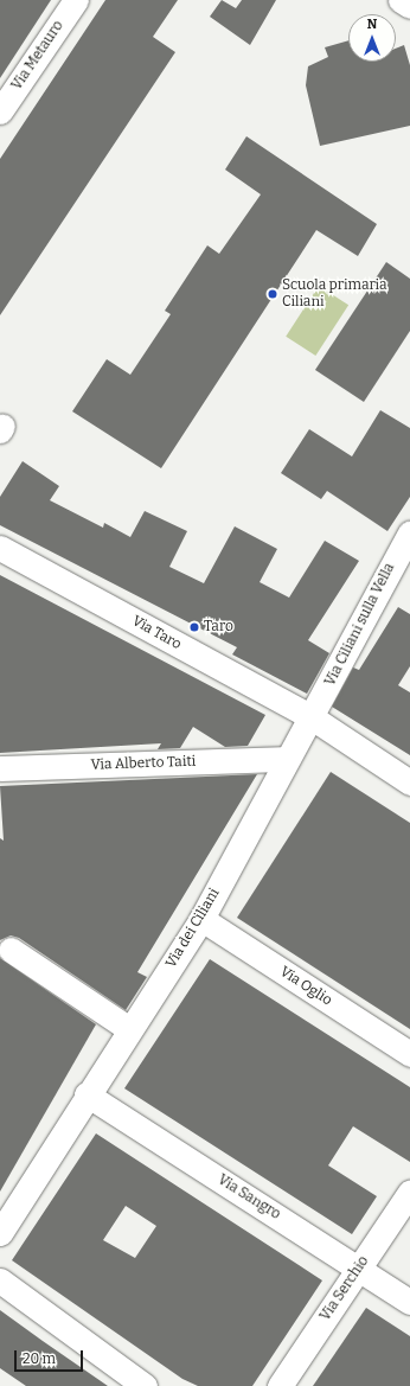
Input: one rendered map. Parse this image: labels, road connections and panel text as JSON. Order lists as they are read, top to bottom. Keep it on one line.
{"streets":{"street":["Via Metauro","Via Ciliani sulla Vella","Via Taro","Via Alberto Taiti","Via dei Ciliani","Via Oglio","Via Sangro","Via Serchio"]},"crossings":[["Via Ciliani sulla Vella","Via Taro"],["Via Ciliani sulla Vella","Via dei Ciliani"],["Via Taro","Via dei Ciliani"],["Via Alberto Taiti","Via dei Ciliani"],["Via dei Ciliani","Via Oglio"],["Via dei Ciliani","Via Sangro"],["Via Sangro","Via Serchio"]],"places":["Scuola primaria Ciliani","Taro"],"scale_bar":"20 m","north":"top"}
